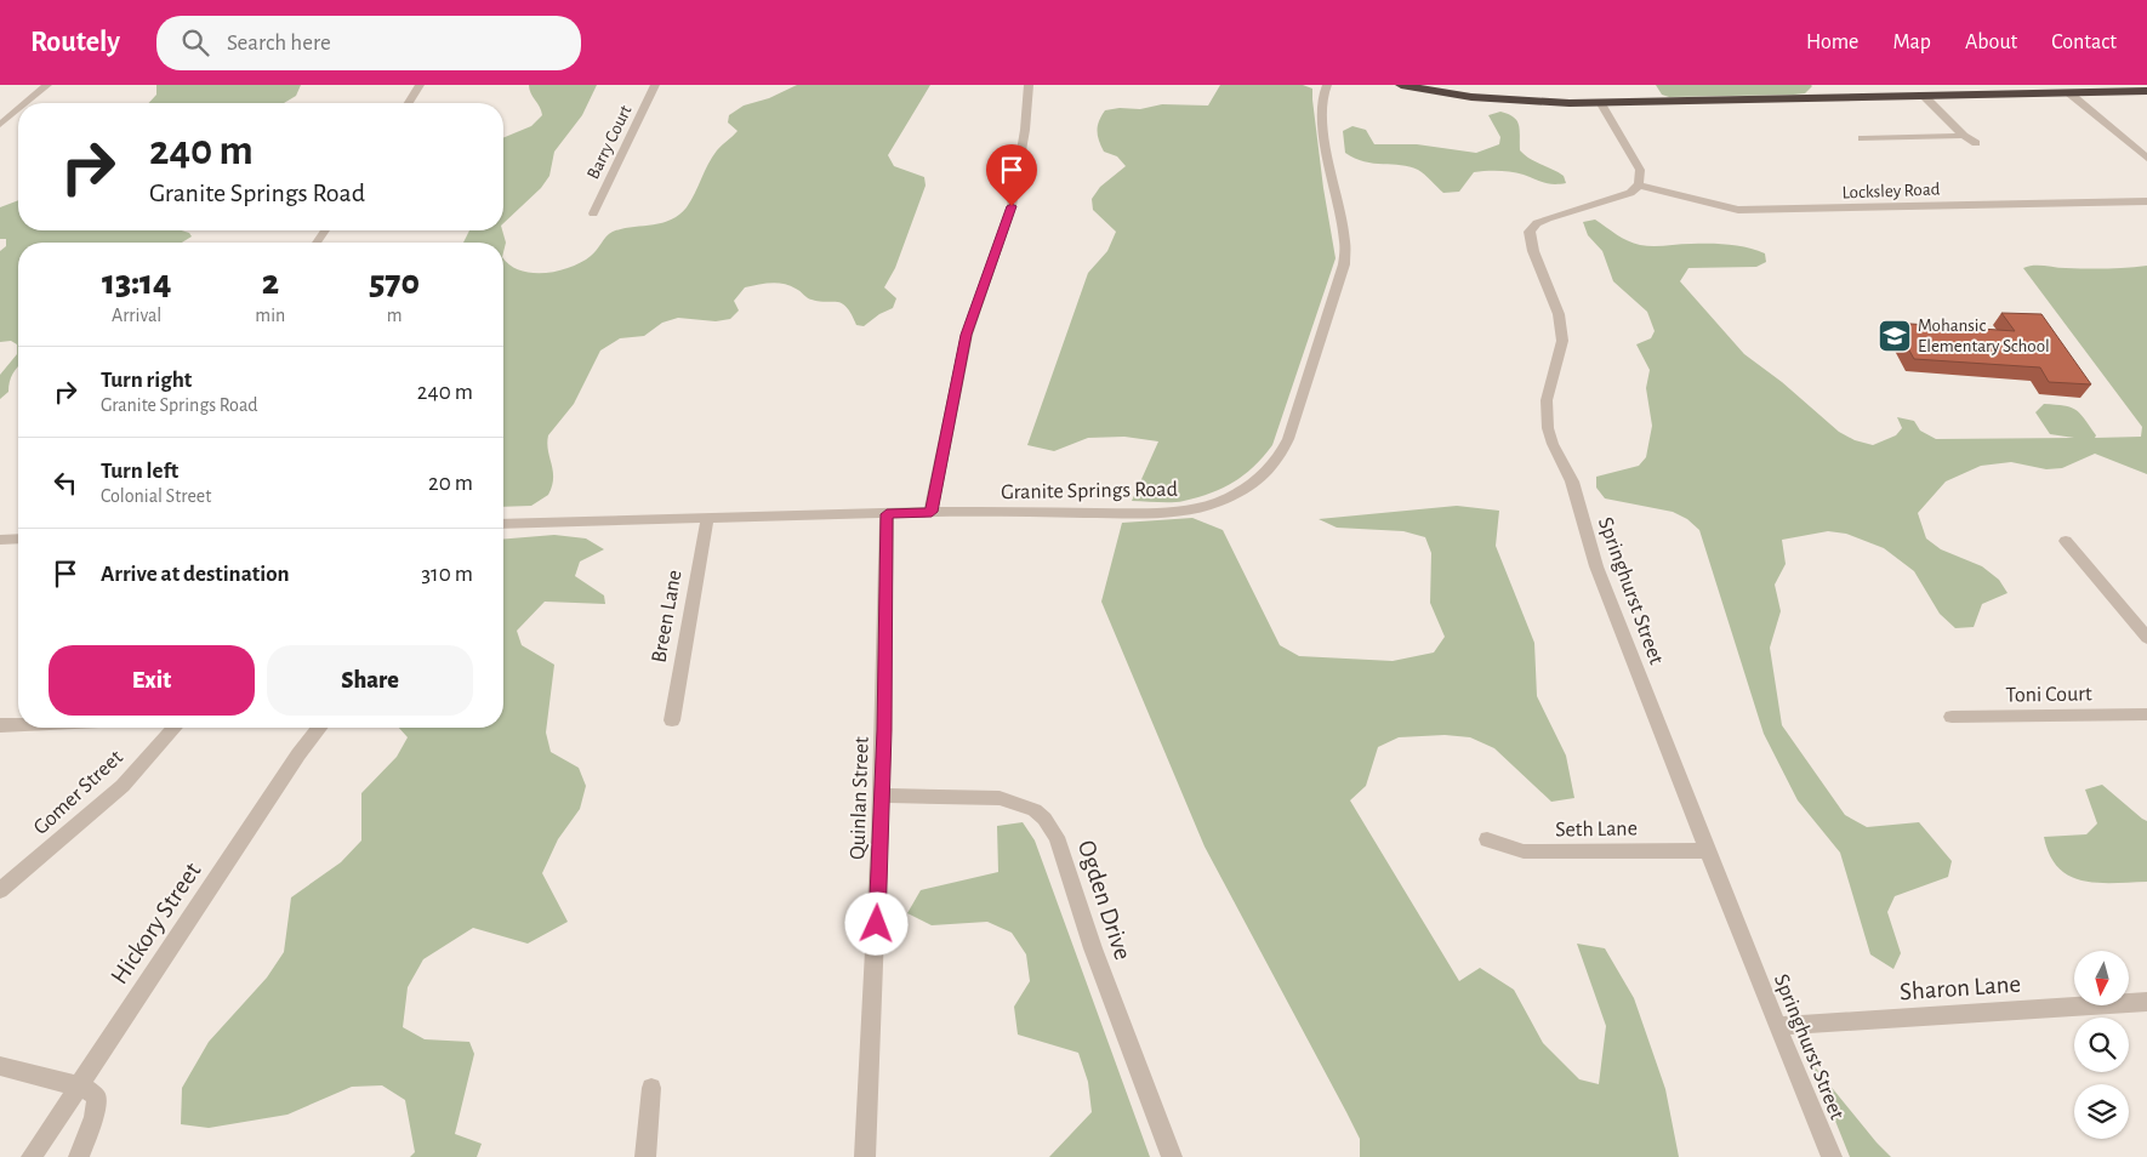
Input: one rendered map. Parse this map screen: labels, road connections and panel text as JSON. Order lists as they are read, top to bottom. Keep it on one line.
{"streets":{"street":["Barry Court","Locksley Road","Granite Springs Road","Springhurst Street","Breen Lane","Toni Court","Gomer Street","Quinlan Street","Seth Lane","Ogden Drive","Hickory Street","Sharon Lane"]},"crossings":[["Locksley Road","Springhurst Street"],["Granite Springs Road","Breen Lane"],["Granite Springs Road","Quinlan Street"],["Springhurst Street","Seth Lane"],["Springhurst Street","Sharon Lane"],["Quinlan Street","Ogden Drive"]],"places":{"school or university":["Mohansic Elementary School"]},"north":"bottom","page":{"header":"Routely","search":"Search here","nav":["Home","Map","About","Contact"],"turn":["240 m","Granite Springs Road"],"eta":["13:14","Arrival","2","min","570","m"],"list":[{"name":"Turn right","note":"Granite Springs Road","value":"240 m"},{"name":"Turn left","note":"Colonial Street","value":"20 m"},{"name":"Arrive at destination","value":"310 m"}],"buttons":["Exit","Share"]}}
